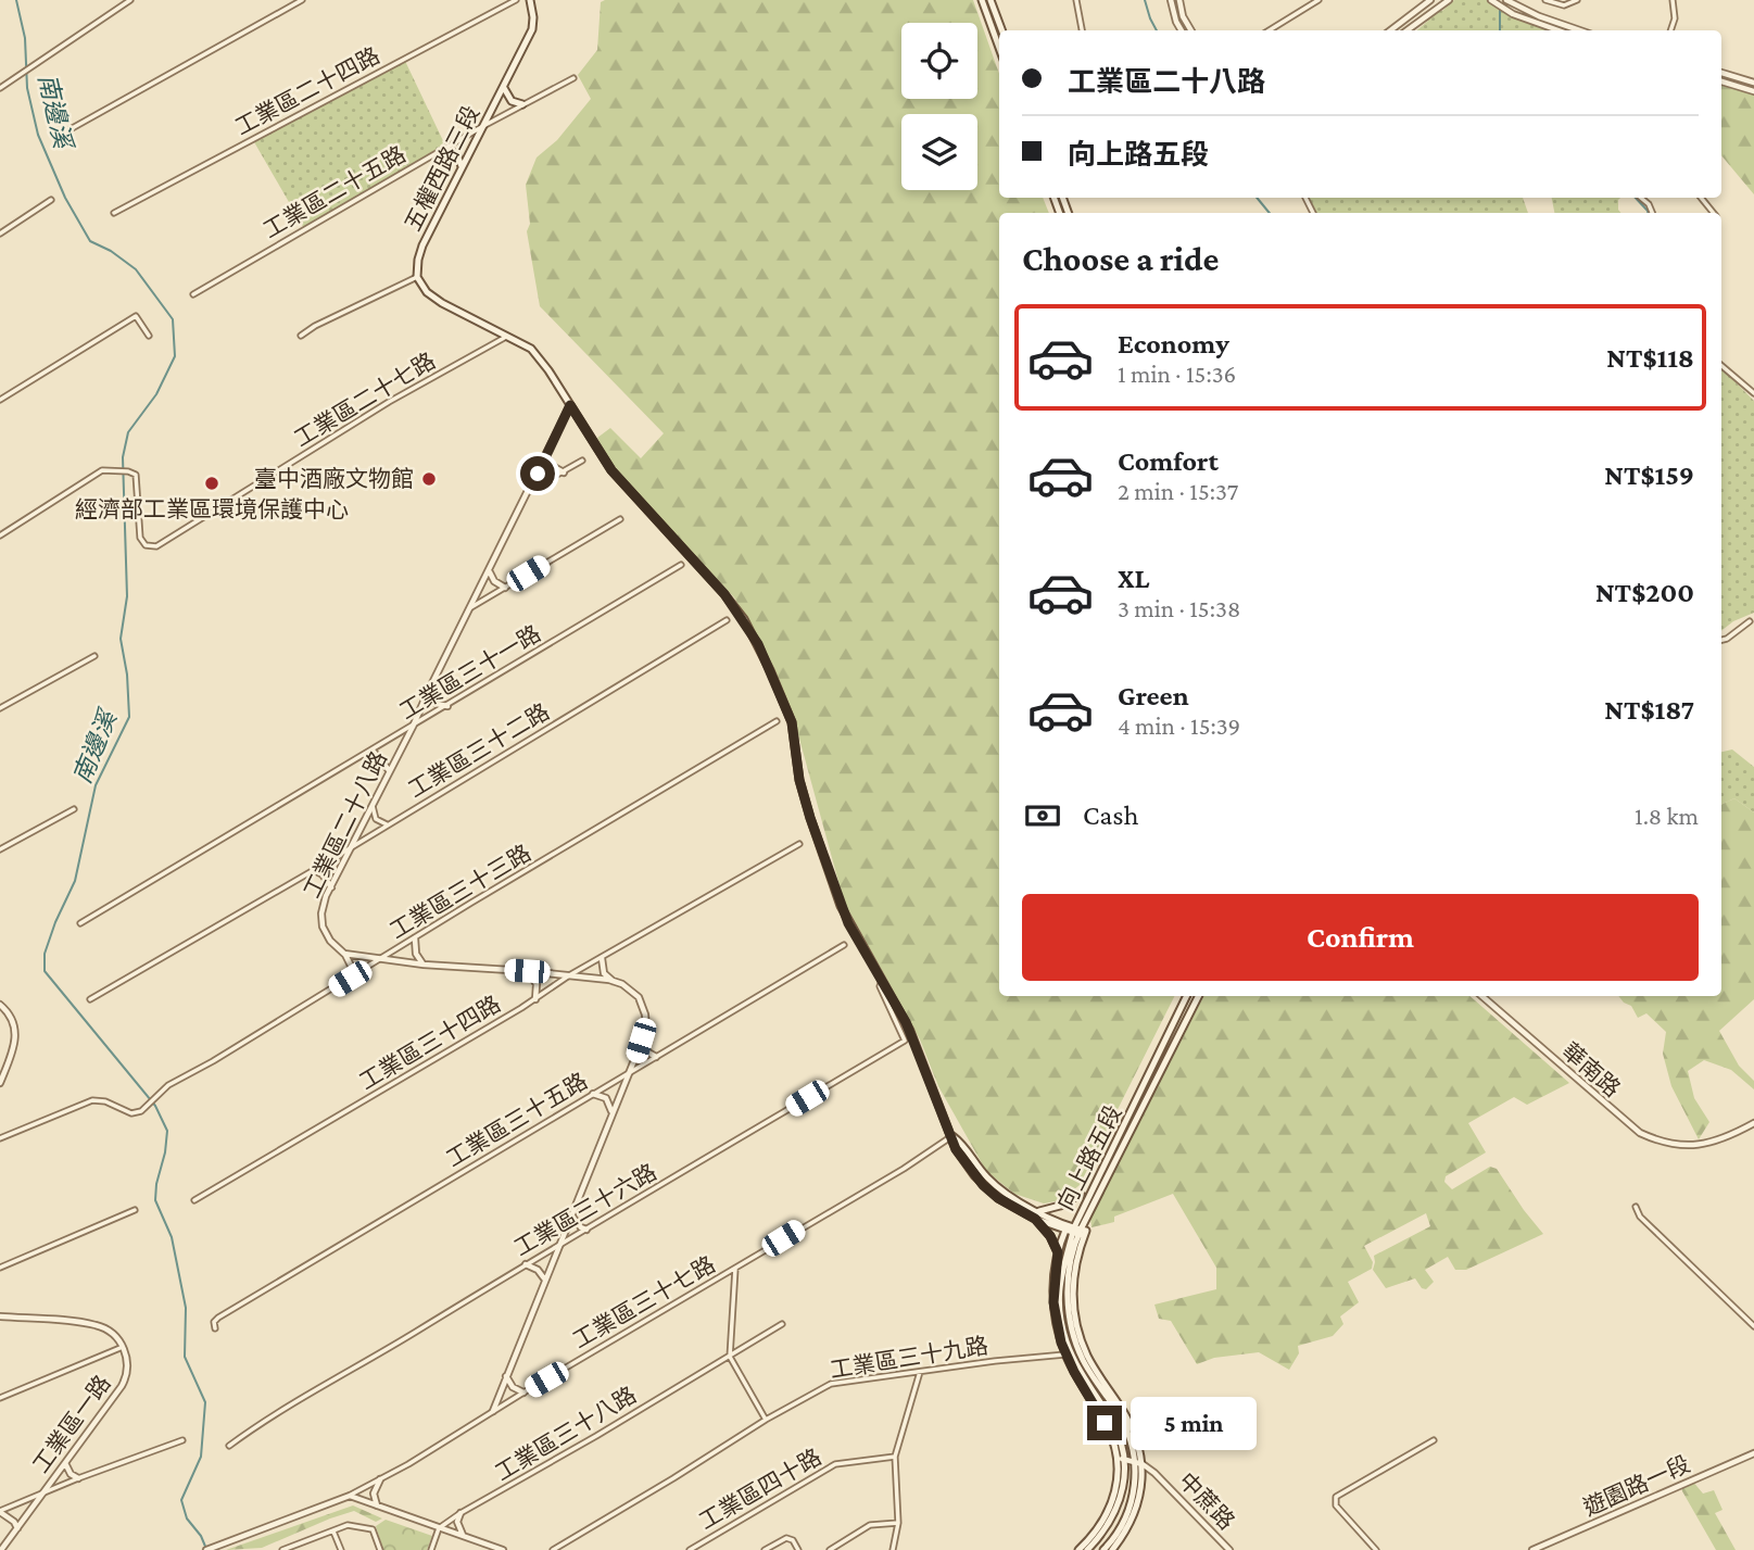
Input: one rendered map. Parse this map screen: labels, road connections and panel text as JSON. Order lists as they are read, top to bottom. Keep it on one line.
{"streets":{"main road":["五權西路三段","向上路五段"],"street":["工業區二十四路","工業區二十五路","工業區二十七路","工業區三十一路","工業區三十二路","工業區二十八路","工業區三十三路","工業區三十四路","華南路","工業區三十五路","工業區三十六路","工業區三十七路","工業區三十九路","工業區一路","工業區三十八路","遊園路一段","工業區四十路","中蔗路"]},"crossings":[["五權西路三段","工業區二十五路"],["工業區三十一路","工業區二十八路"],["工業區三十二路","工業區二十八路"],["向上路五段","工業區三十九路"],["向上路五段","中蔗路"]],"water":["南邊溪"],"places":["臺中酒廠文物館","經濟部工業區環境保護中心"],"page":{"banner":["工業區二十八路","向上路五段"],"heading":"Choose a ride","list":[{"name":"Economy","note":"1 min · 15:36","value":"NT$118"},{"name":"Comfort","note":"2 min · 15:37","value":"NT$159"},{"name":"XL","note":"3 min · 15:38","value":"NT$200"},{"name":"Green","note":"4 min · 15:39","value":"NT$187"}],"pay":["Cash","1.8 km"],"buttons":"Confirm","bubble":"5 min"}}
